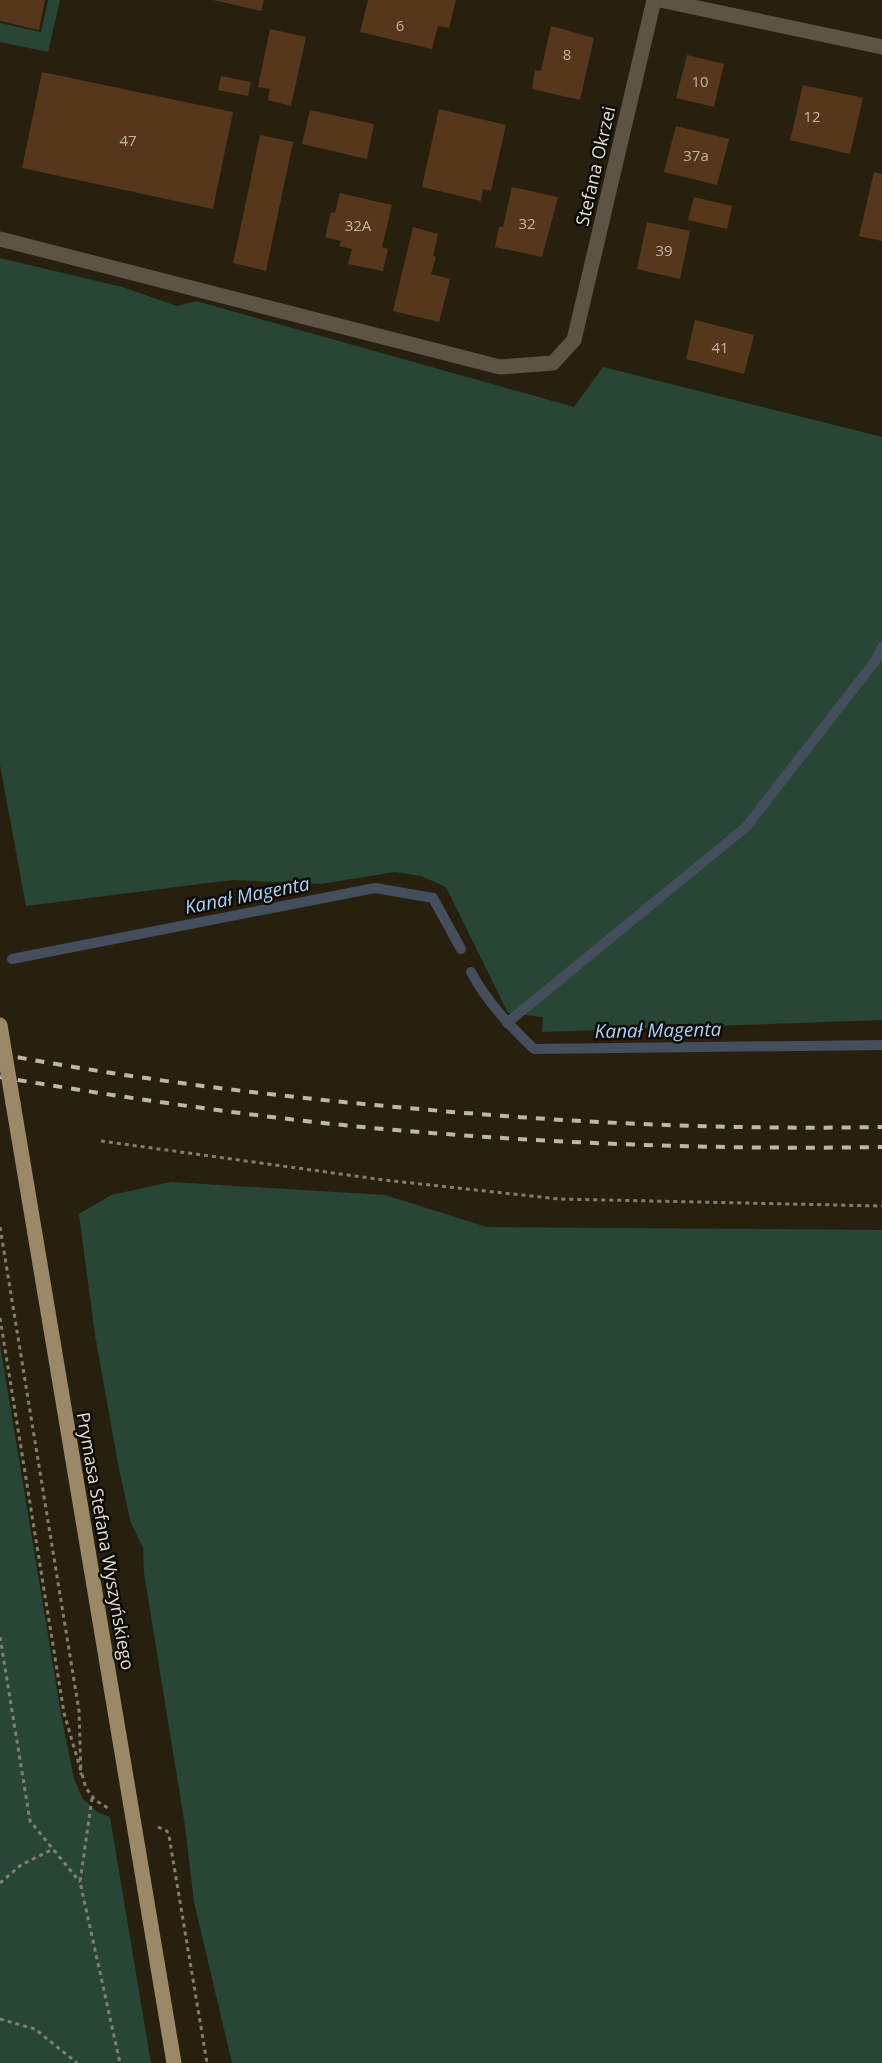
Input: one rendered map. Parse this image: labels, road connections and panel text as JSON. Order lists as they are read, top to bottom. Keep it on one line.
{"streets":{"main road":["Prymasa Stefana Wyszyńskiego"],"street":["Stefana Okrzei"]},"water":["Kanał Magenta"],"house_numbers":["6","8","10","12","47","37a","32","32A","39","41"]}
